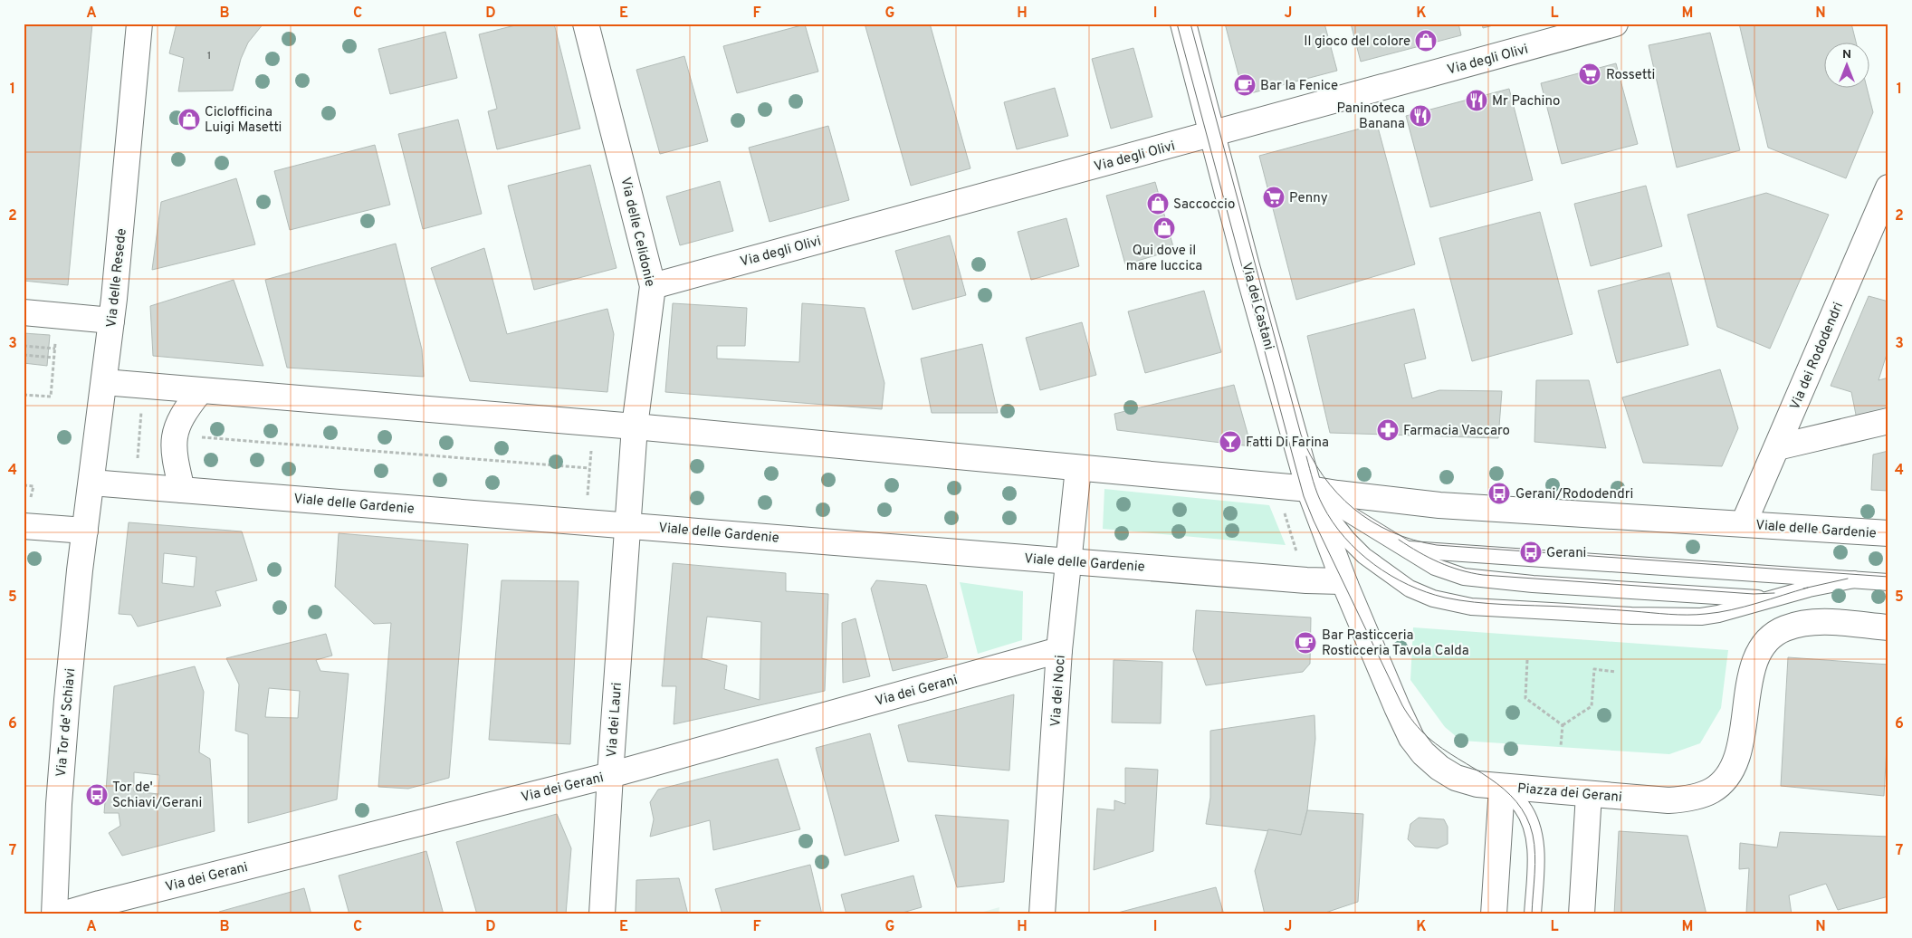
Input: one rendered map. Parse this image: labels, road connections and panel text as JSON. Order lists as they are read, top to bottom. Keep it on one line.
{"streets":{"street":["Via degli Olivi","Via delle Celidonie","Via delle Resede","Via dei Castani","Via dei Rododendri","Viale delle Gardenie","Via dei Gerani","Via dei Noci","Via dei Lauri","Via Tor de' Schiavi","Piazza dei Gerani"]},"crossings":[["Via degli Olivi","Via delle Celidonie"],["Via degli Olivi","Via dei Castani"],["Via delle Celidonie","Viale delle Gardenie"],["Via delle Celidonie","Via dei Lauri"],["Via delle Resede","Viale delle Gardenie"],["Via delle Resede","Via Tor de' Schiavi"],["Via dei Castani","Viale delle Gardenie"],["Via dei Castani","Piazza dei Gerani"],["Via dei Rododendri","Viale delle Gardenie"],["Viale delle Gardenie","Via dei Noci"],["Viale delle Gardenie","Via dei Lauri"],["Viale delle Gardenie","Piazza dei Gerani"],["Via dei Gerani","Via dei Noci"],["Via dei Gerani","Via dei Lauri"]],"places":{"shop":["Il gioco del colore","Ciclofficina Luigi Masetti","Saccoccio","Qui dove il mare luccica"],"supermarket":["Rossetti","Penny"],"cafe":["Bar la Fenice","Bar Pasticceria Rosticceria Tavola Calda"],"restaurant":["Mr Pachino","Paninoteca Banana"],"pharmacy":["Farmacia Vaccaro"],"bar":["Fatti Di Farina"],"bus stop":["Gerani/Rododendri","Gerani","Tor de' Schiavi/Gerani"]},"house_numbers":["1"],"north":"top","grid":{"columns":["A","B","C","D","E","F","G","H","I","J","K","L","M","N"],"rows":["1","2","3","4","5","6","7"]}}
